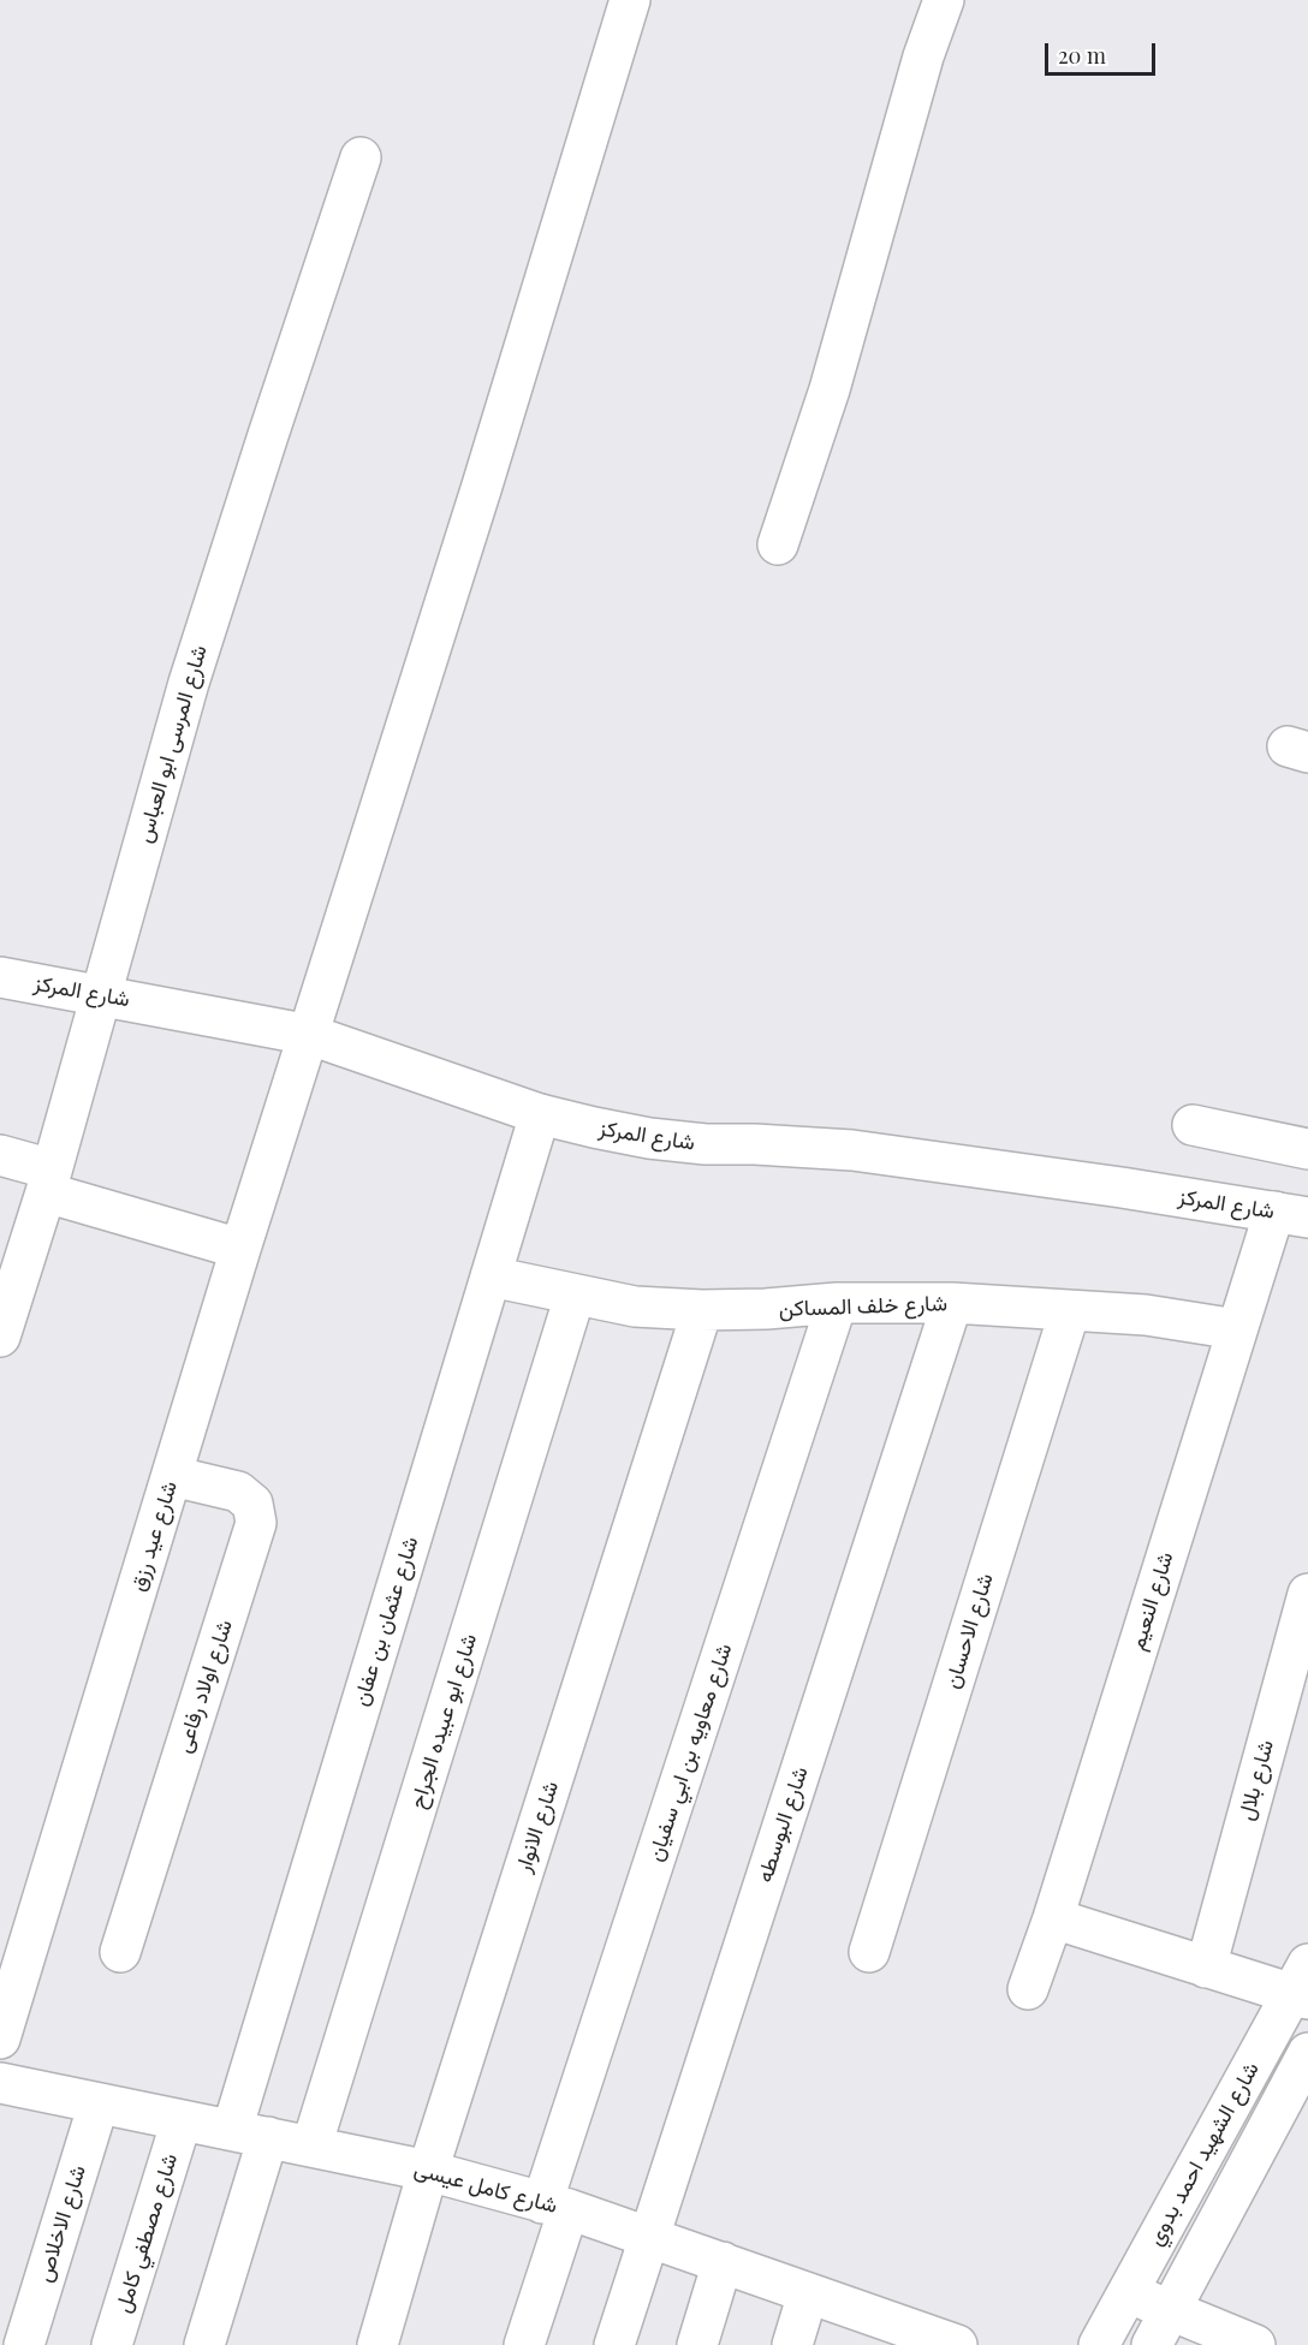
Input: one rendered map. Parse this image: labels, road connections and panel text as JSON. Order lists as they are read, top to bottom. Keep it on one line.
{"streets":{"street":["شارع المرسى ابو العباس","شارع المركز","شارع خلف المساكن","شارع عيد رزق","شارع النعيم","شارع عثمان بن عفان","شارع الاحسان","شارع اولاد رفاعى","شارع ابو عبيده الجراح","شارع معاويه بن ابي سفيان","شارع بلال","شارع البوسطه","شارع الانوار","شارع الشهيد احمد بدوي","شارع كامل عيسى","شارع الاخلاص","شارع مصطفي كامل"]},"crossings":[["شارع المرسى ابو العباس","شارع المركز"],["شارع المركز","شارع عيد رزق"],["شارع المركز","شارع النعيم"],["شارع المركز","شارع عثمان بن عفان"],["شارع خلف المساكن","شارع النعيم"],["شارع خلف المساكن","شارع عثمان بن عفان"],["شارع خلف المساكن","شارع الاحسان"],["شارع خلف المساكن","شارع ابو عبيده الجراح"],["شارع خلف المساكن","شارع معاويه بن ابي سفيان"],["شارع خلف المساكن","شارع البوسطه"],["شارع خلف المساكن","شارع الانوار"],["شارع عيد رزق","شارع اولاد رفاعى"],["شارع عثمان بن عفان","شارع كامل عيسى"],["شارع ابو عبيده الجراح","شارع كامل عيسى"],["شارع معاويه بن ابي سفيان","شارع كامل عيسى"],["شارع البوسطه","شارع كامل عيسى"],["شارع الانوار","شارع كامل عيسى"],["شارع كامل عيسى","شارع الاخلاص"],["شارع كامل عيسى","شارع مصطفي كامل"]],"scale_bar":"20 m"}
